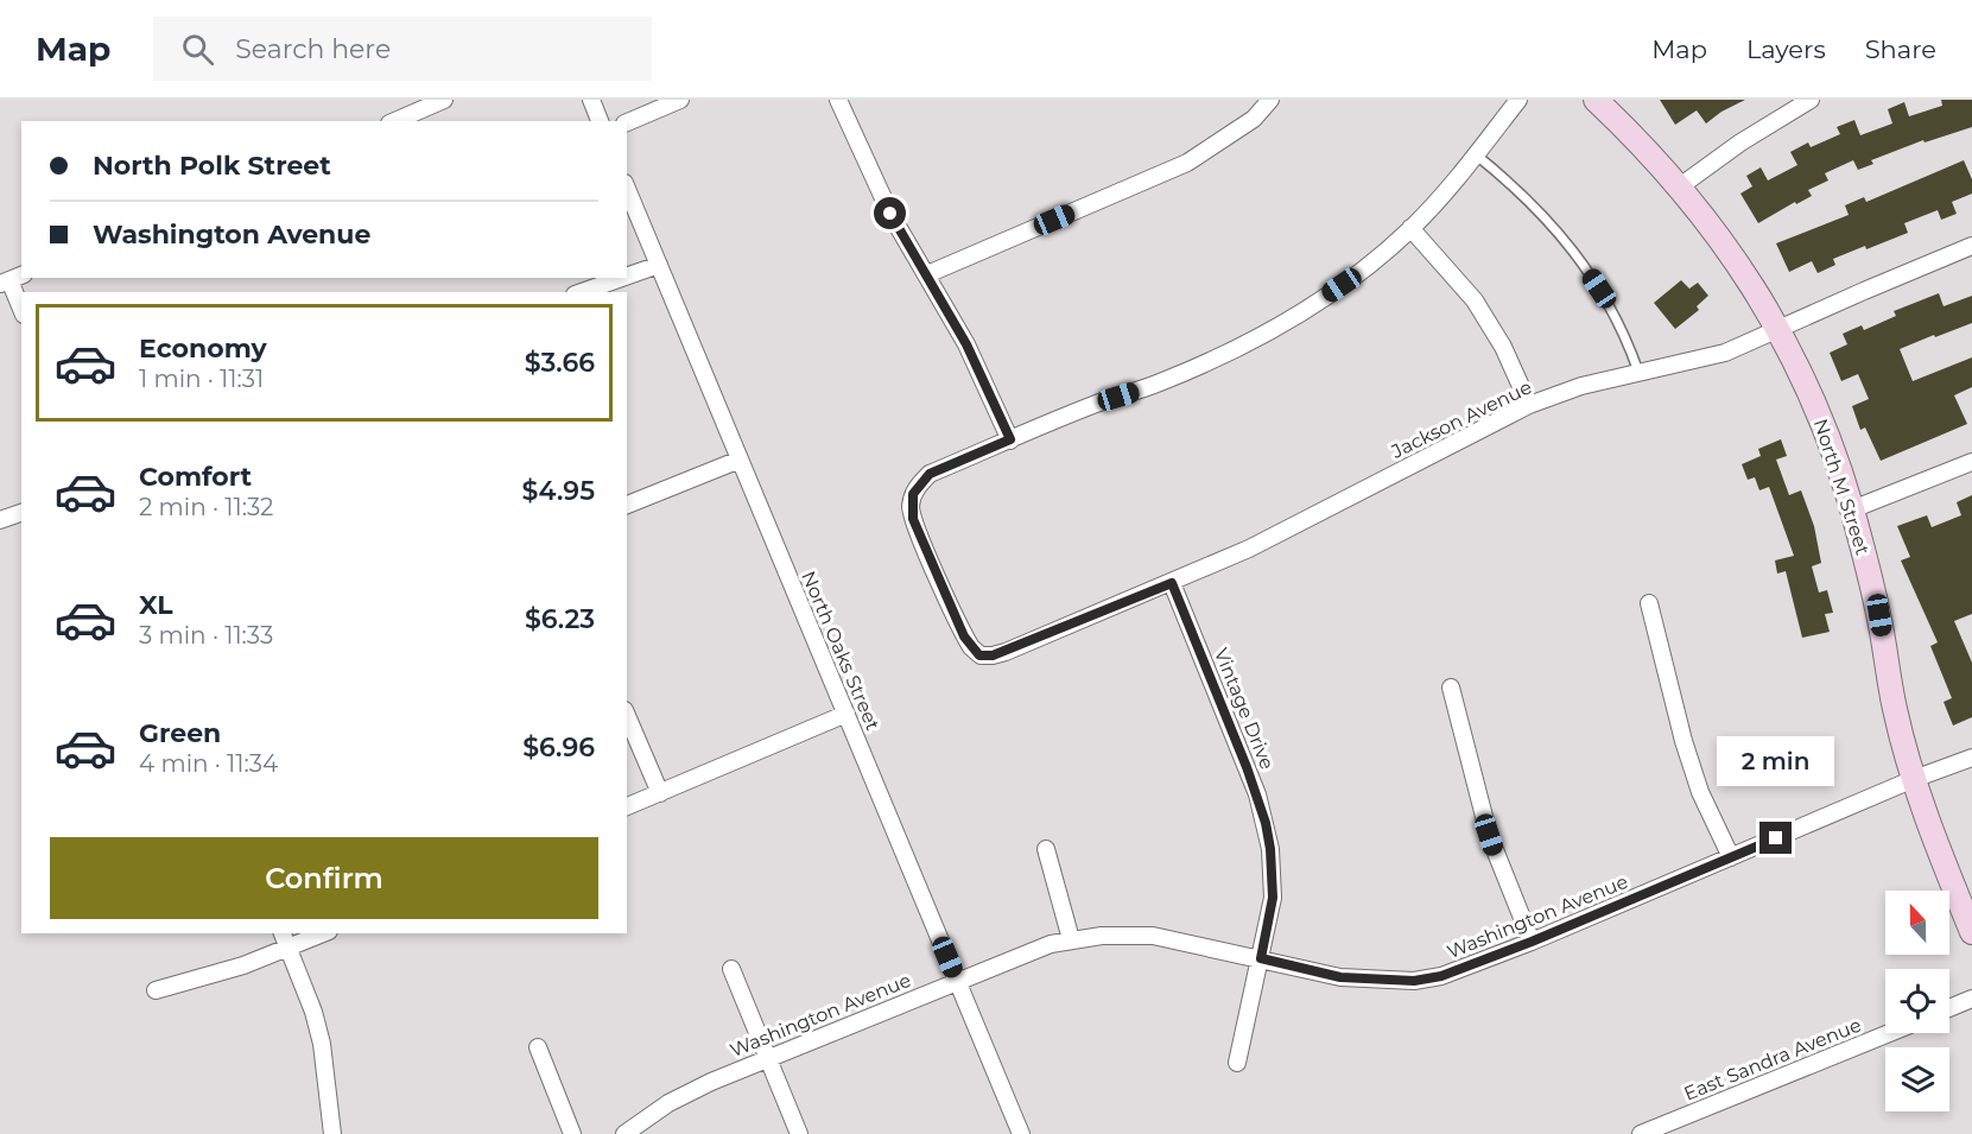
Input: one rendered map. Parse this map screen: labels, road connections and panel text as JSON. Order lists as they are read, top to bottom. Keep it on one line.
{"streets":{"street":["Jackson Avenue","North M Street","North Oaks Street","Vintage Drive","Washington Avenue","East Sandra Avenue"]},"crossings":[["Jackson Avenue","North M Street"],["Jackson Avenue","Vintage Drive"],["North M Street","Washington Avenue"],["North Oaks Street","Washington Avenue"],["Vintage Drive","Washington Avenue"]],"north":"top","page":{"header":"Map","search":"Search here","nav":["Map","Layers","Share"],"banner":["North Polk Street","Washington Avenue"],"list":[{"name":"Economy","note":"1 min · 11:31","value":"$3.66"},{"name":"Comfort","note":"2 min · 11:32","value":"$4.95"},{"name":"XL","note":"3 min · 11:33","value":"$6.23"},{"name":"Green","note":"4 min · 11:34","value":"$6.96"}],"bubble":"2 min","buttons":"Confirm"}}
